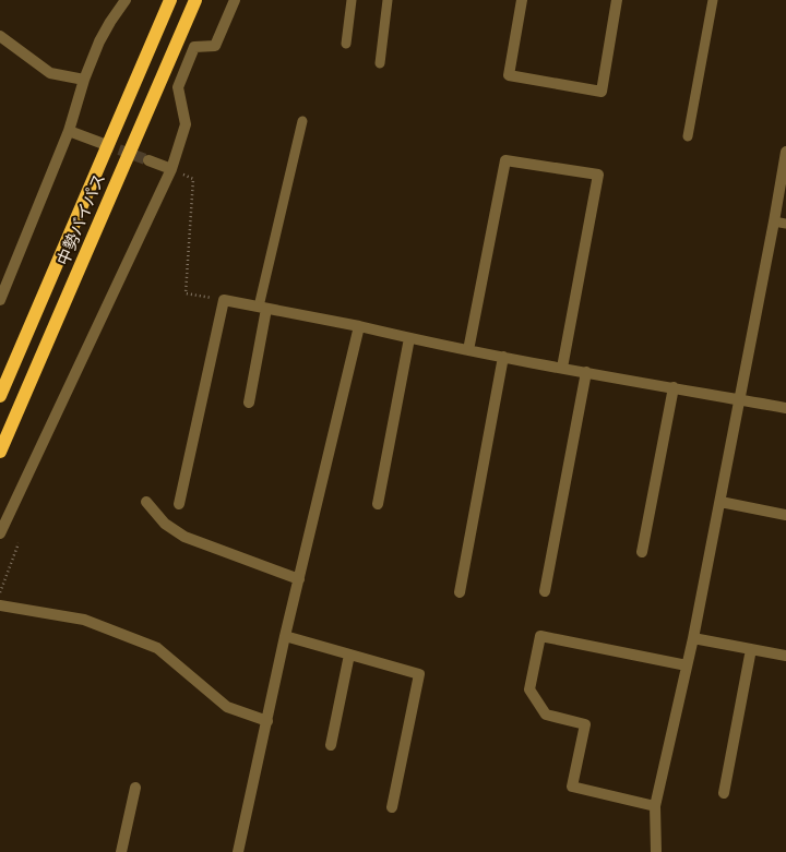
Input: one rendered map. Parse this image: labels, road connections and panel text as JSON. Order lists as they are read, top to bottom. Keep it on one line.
{"streets":{"highway":["中勢バイパス"]}}
